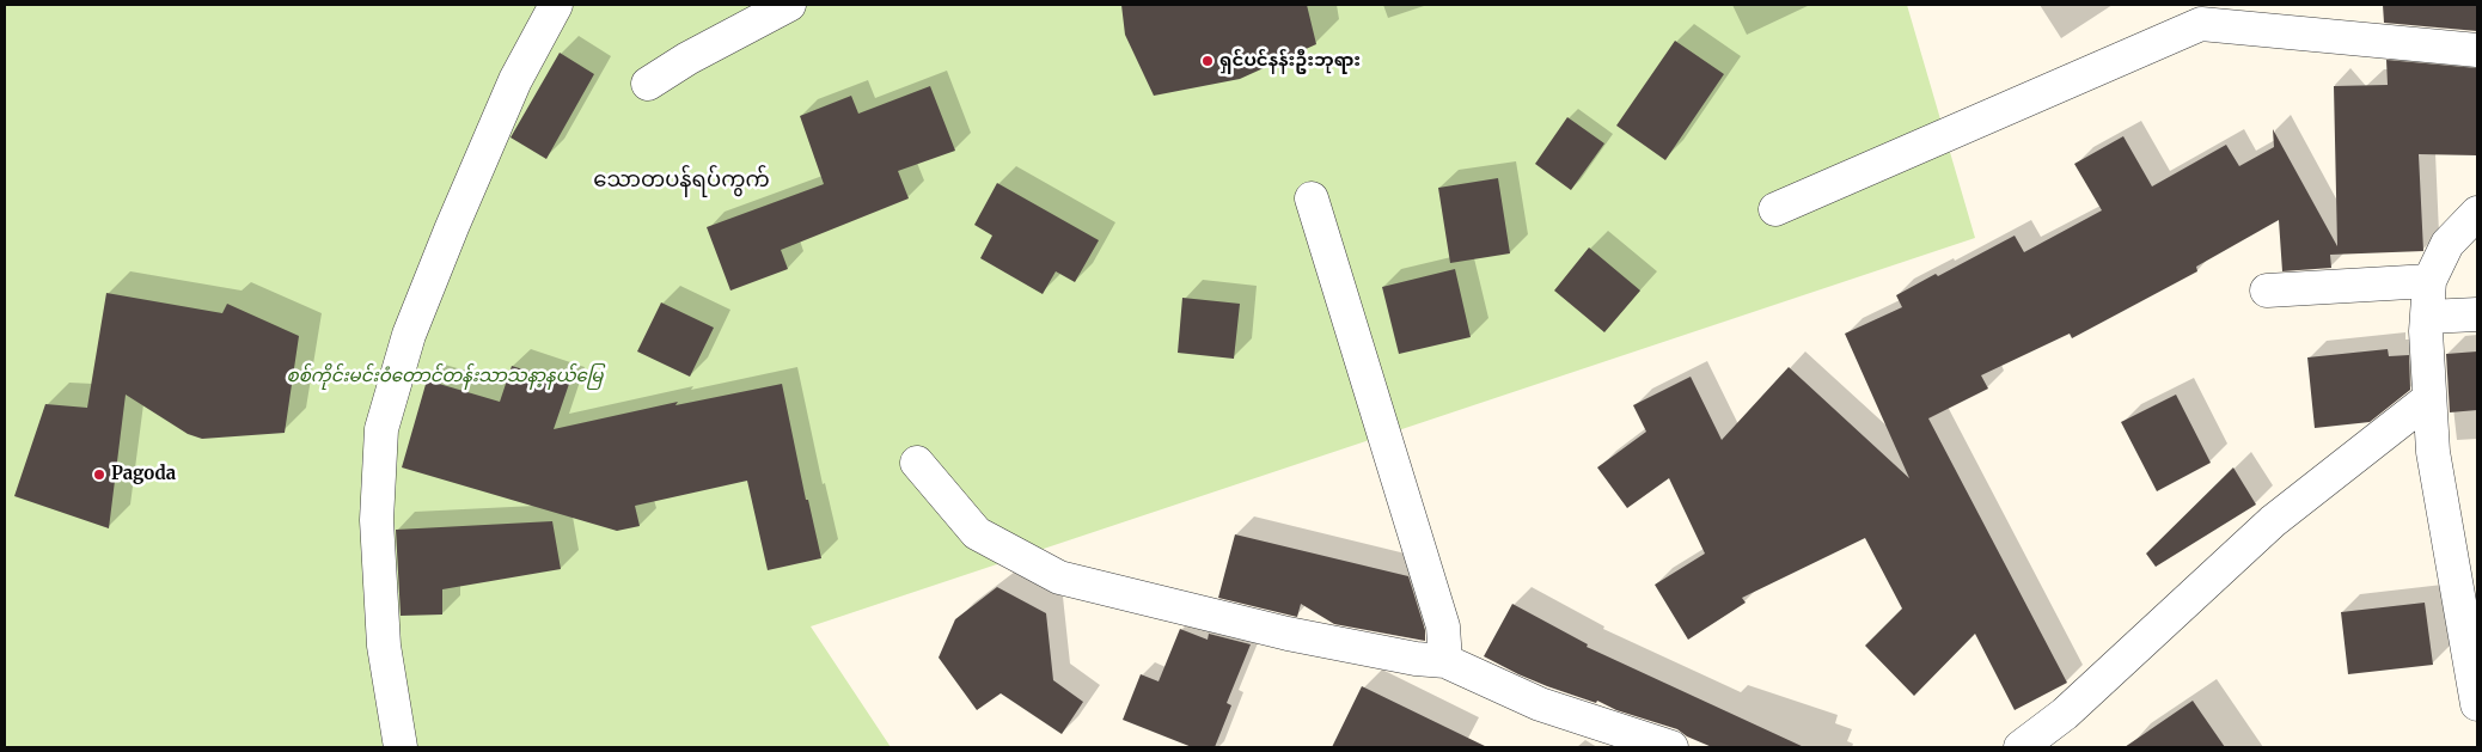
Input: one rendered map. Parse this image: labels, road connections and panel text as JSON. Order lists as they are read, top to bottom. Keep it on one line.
{"districts":["သောတပန်ရပ်ကွက်"],"parks":["စစ်ကိုင်းမင်းဝံတောင်တန်းသာသနာ့နယ်မြေ"],"places":["ရှင်ပင်နန်းဦးဘုရား","Pagoda"]}
